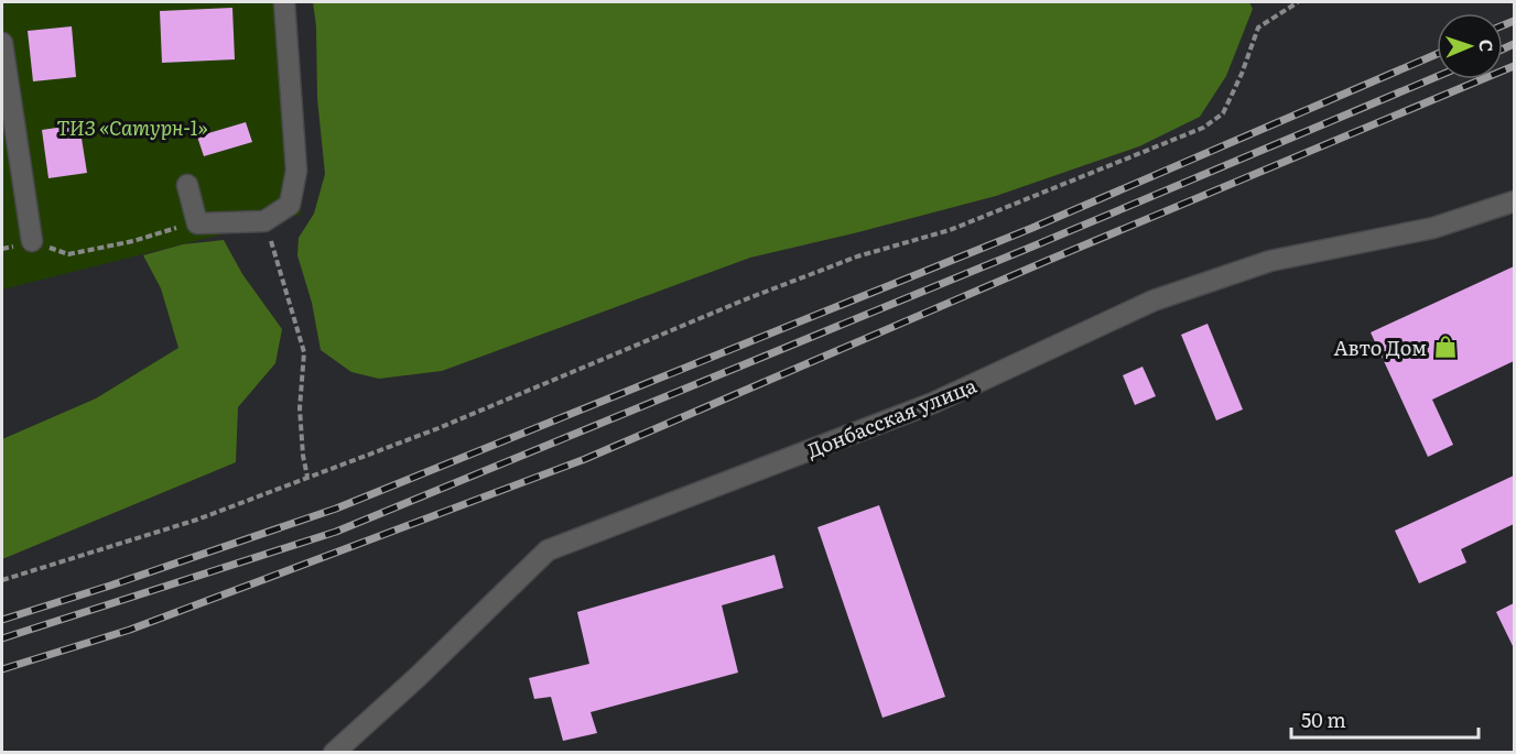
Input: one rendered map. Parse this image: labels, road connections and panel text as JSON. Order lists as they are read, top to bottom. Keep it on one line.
{"streets":{"street":["Донбасская улица"]},"parks":["ТИЗ «Сатурн-1»"],"places":{"shop":["Авто Дом"]},"scale_bar":"50 m","north":"right"}
